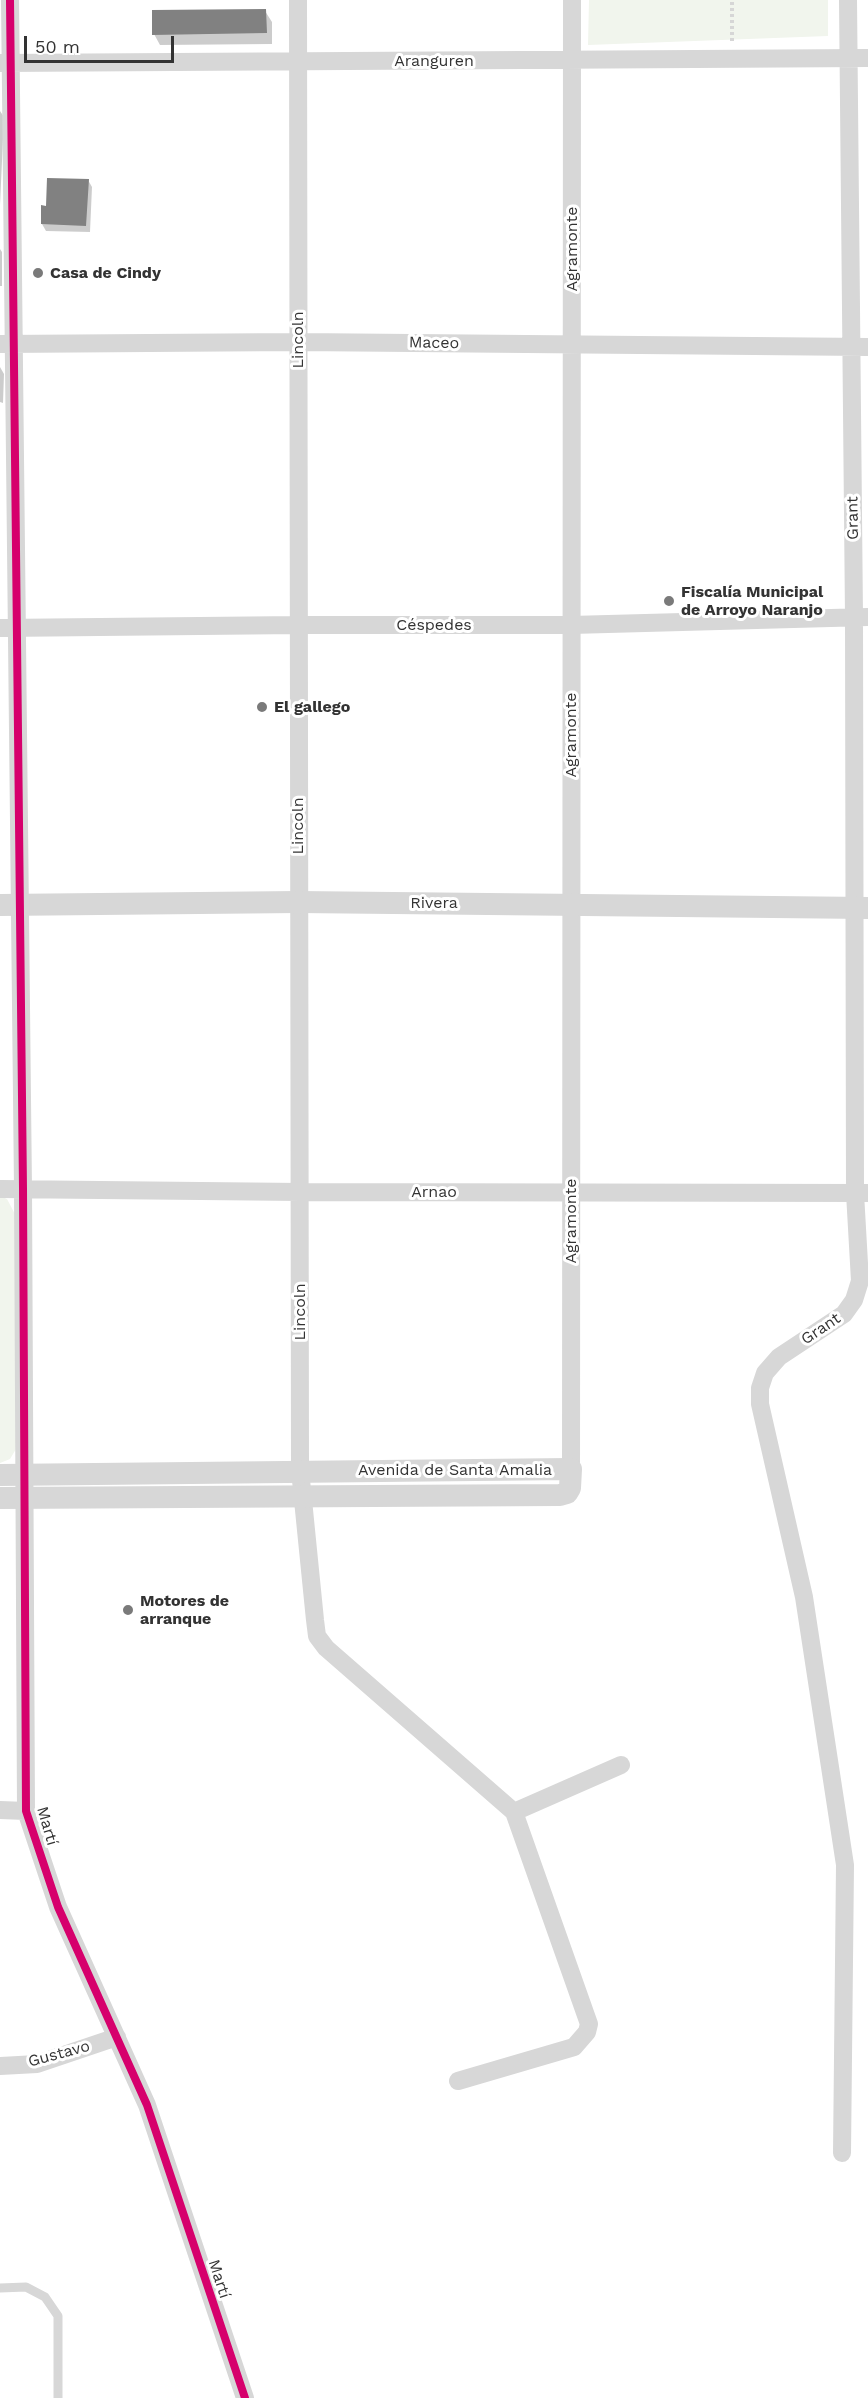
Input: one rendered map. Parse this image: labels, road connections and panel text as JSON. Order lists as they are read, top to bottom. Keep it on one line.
{"streets":{"street":["Aranguren","Agramonte","Lincoln","Maceo","Grant","Céspedes","Rivera","Arnao","Avenida de Santa Amalia","Martí","Gustavo"]},"crossings":[["Aranguren","Agramonte"],["Aranguren","Lincoln"],["Aranguren","Grant"],["Aranguren","Martí"],["Agramonte","Maceo"],["Agramonte","Céspedes"],["Agramonte","Rivera"],["Agramonte","Arnao"],["Agramonte","Avenida de Santa Amalia"],["Lincoln","Maceo"],["Lincoln","Céspedes"],["Lincoln","Rivera"],["Lincoln","Arnao"],["Lincoln","Avenida de Santa Amalia"],["Maceo","Grant"],["Maceo","Martí"],["Grant","Céspedes"],["Grant","Rivera"],["Grant","Arnao"],["Céspedes","Martí"],["Rivera","Martí"],["Arnao","Martí"],["Avenida de Santa Amalia","Martí"],["Martí","Gustavo"]],"places":["Casa de Cindy","Fiscalía Municipal de Arroyo Naranjo","El gallego","Motores de arranque"],"scale_bar":"50 m"}
